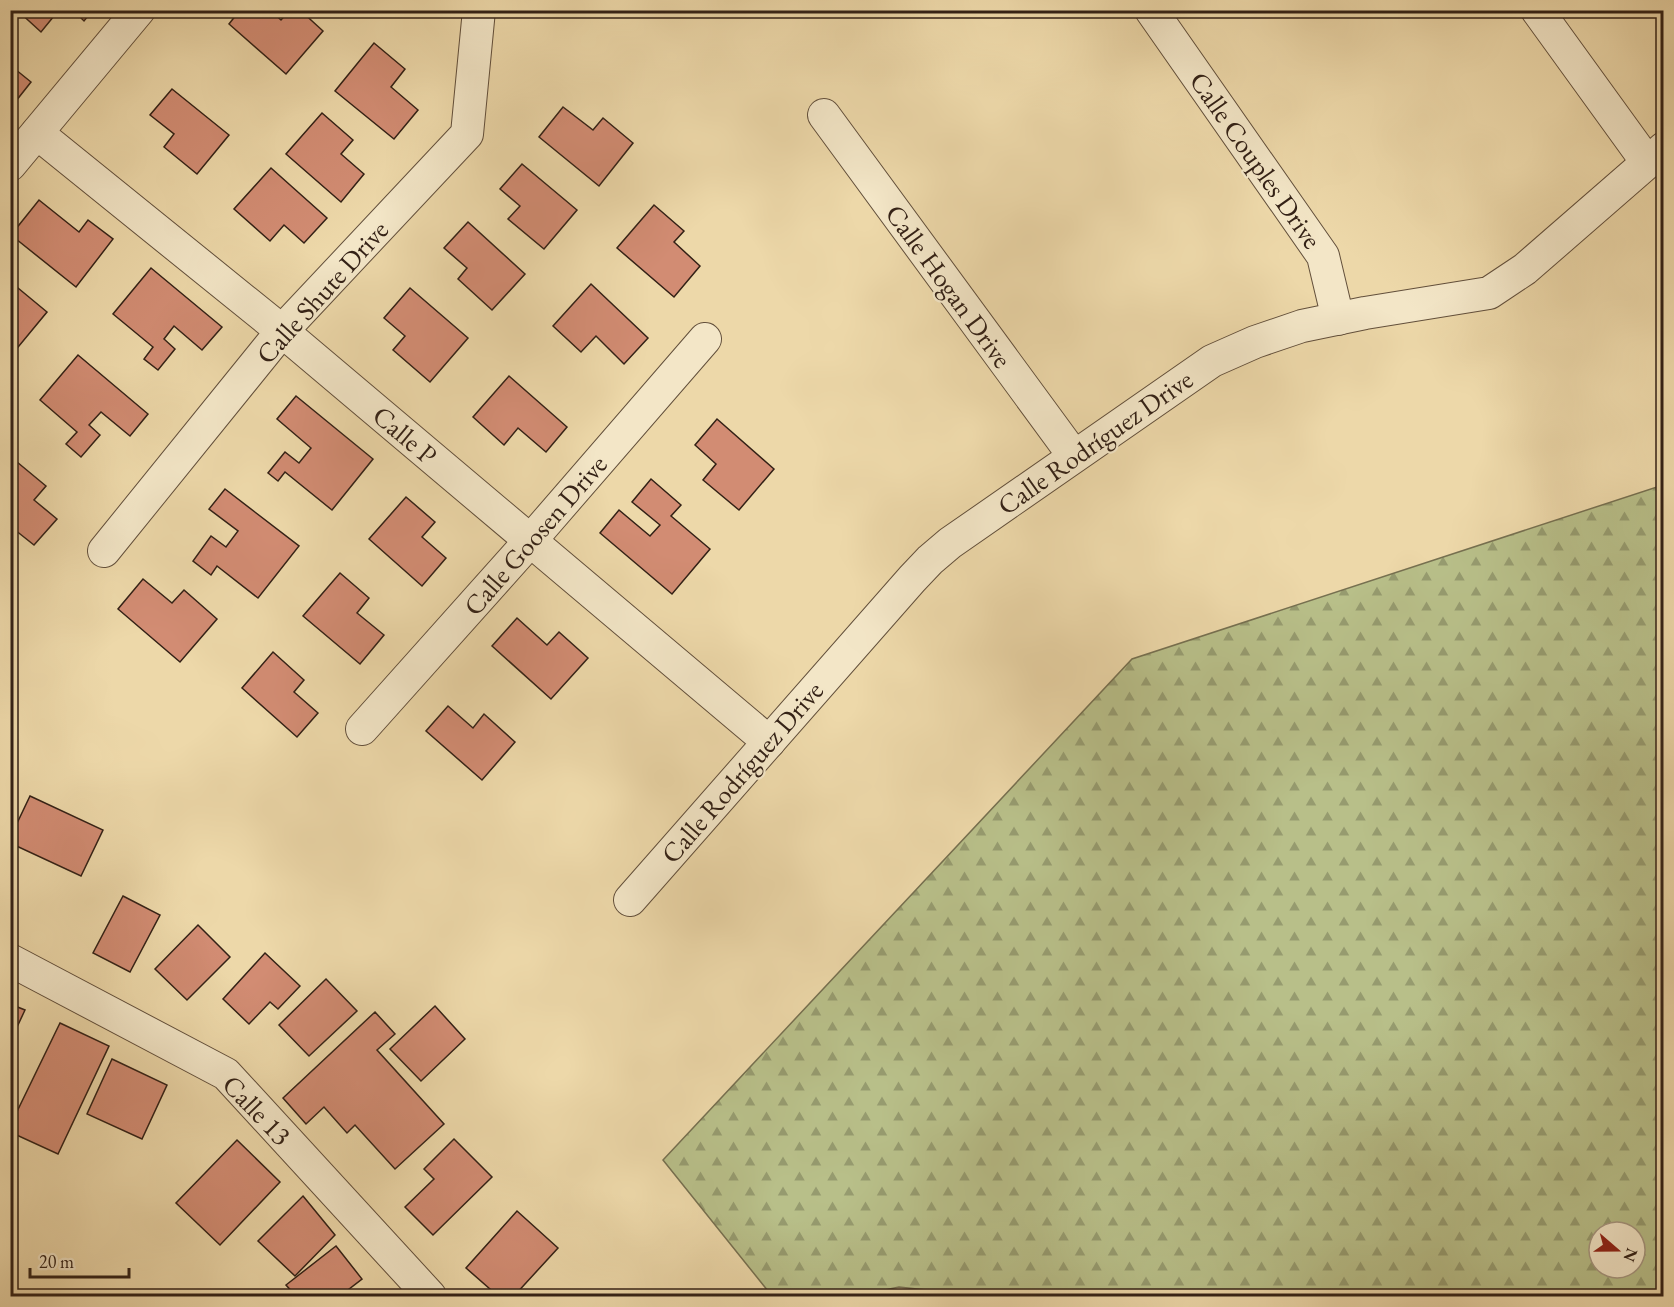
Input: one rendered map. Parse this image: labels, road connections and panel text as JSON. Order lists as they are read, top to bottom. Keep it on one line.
{"streets":{"street":["Calle Couples Drive","Calle Hogan Drive","Calle Shute Drive","Calle P","Calle Rodríguez Drive","Calle Goosen Drive","Calle 13"]},"crossings":[["Calle Couples Drive","Calle Rodríguez Drive"],["Calle Hogan Drive","Calle Rodríguez Drive"],["Calle Shute Drive","Calle P"],["Calle P","Calle Rodríguez Drive"],["Calle P","Calle Goosen Drive"]],"scale_bar":"20 m","north":"right"}
